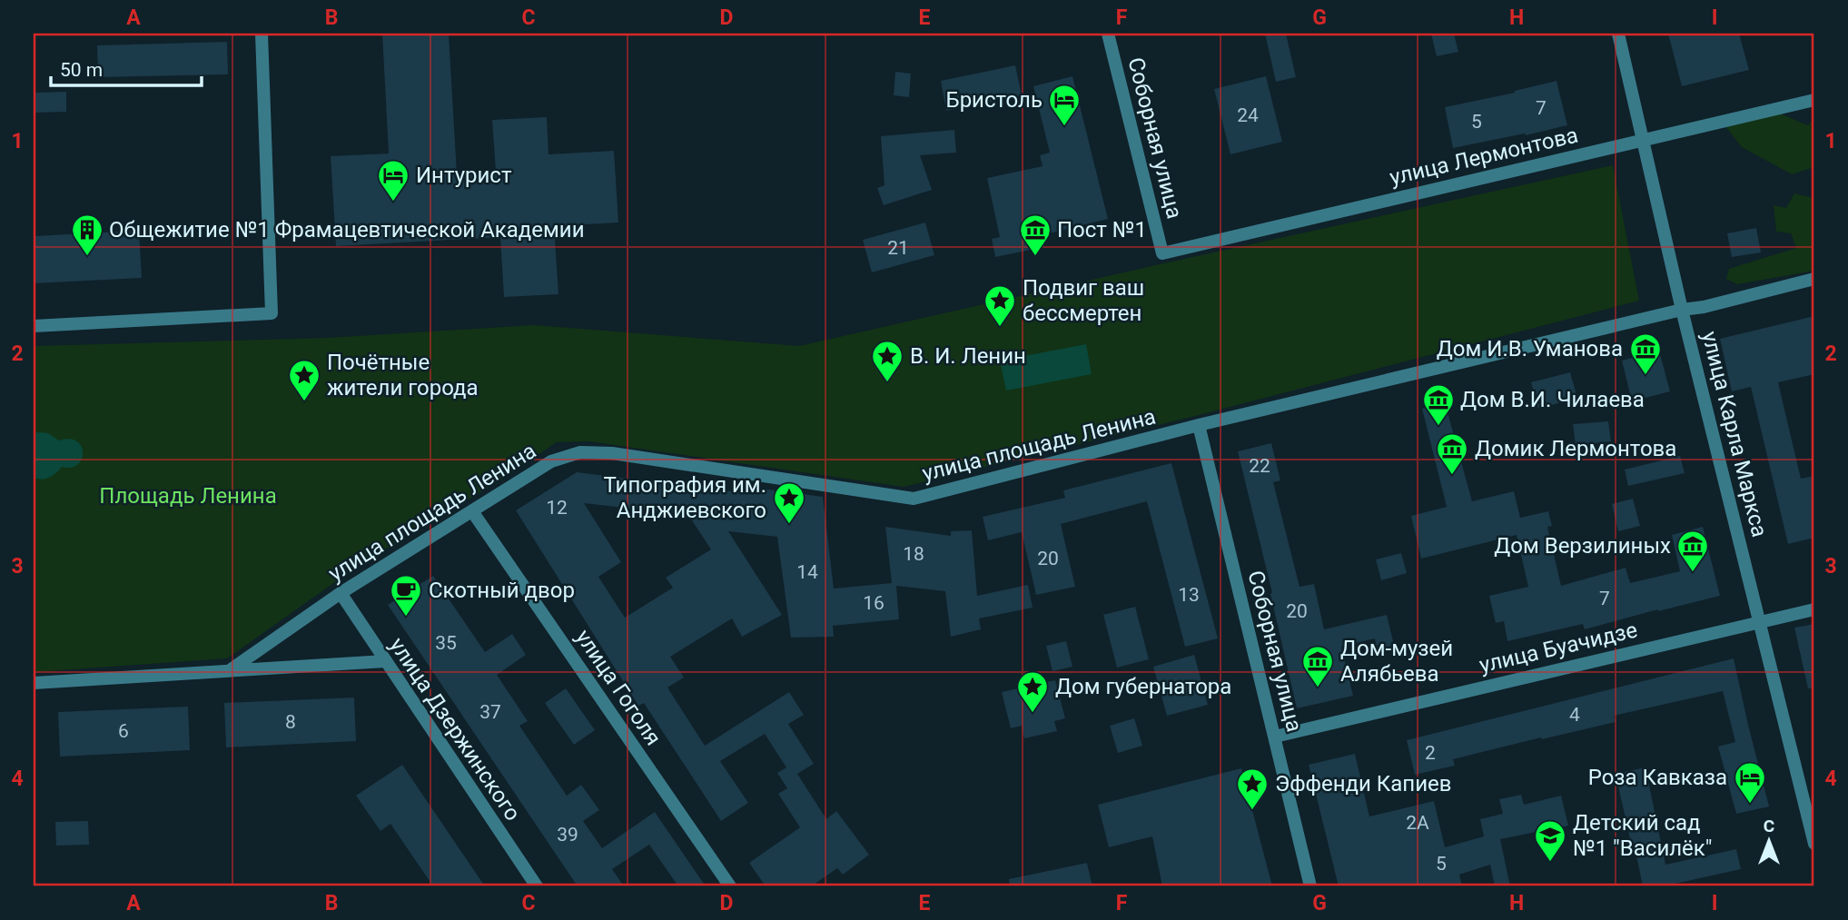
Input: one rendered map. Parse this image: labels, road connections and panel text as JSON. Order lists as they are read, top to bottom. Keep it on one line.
{"streets":{"street":["Соборная улица","улица Лермонтова","улица Карла Маркса","улица площадь Ленина","улица Буачидзе","улица Гоголя","улица Дзержинского"]},"crossings":[["Соборная улица","улица Лермонтова"],["Соборная улица","улица площадь Ленина"],["Соборная улица","улица Буачидзе"],["улица Лермонтова","улица Карла Маркса"],["улица Карла Маркса","улица площадь Ленина"],["улица Карла Маркса","улица Буачидзе"],["улица площадь Ленина","улица Гоголя"],["улица площадь Ленина","улица Дзержинского"]],"parks":["Площадь Ленина"],"places":{"hotel":["Бристоль","Интурист","Роза Кавказа"],"building":["Общежитие №1 Фрамацевтической Академии"],"museum":["Пост №1","Дом И.В. Уманова","Дом В.И. Чилаева","Домик Лермонтова","Дом Верзилиных","Дом-музей Алябьева"],"place":["Подвиг ваш бессмертен","В. И. Ленин","Почётные жители города","Типография им. Анджиевского","Дом губернатора","Эффенди Капиев"],"cafe":["Скотный двор"],"school or university":["Детский сад №1 \"Василёк\""]},"house_numbers":["7","24","5","21","22","12","18","20","14","13","7","16","20","35","37","4","8","6","2","2А","39","5"],"scale_bar":"50 m","north":"top","grid":{"columns":["A","B","C","D","E","F","G","H","I"],"rows":["1","2","3","4"]}}
